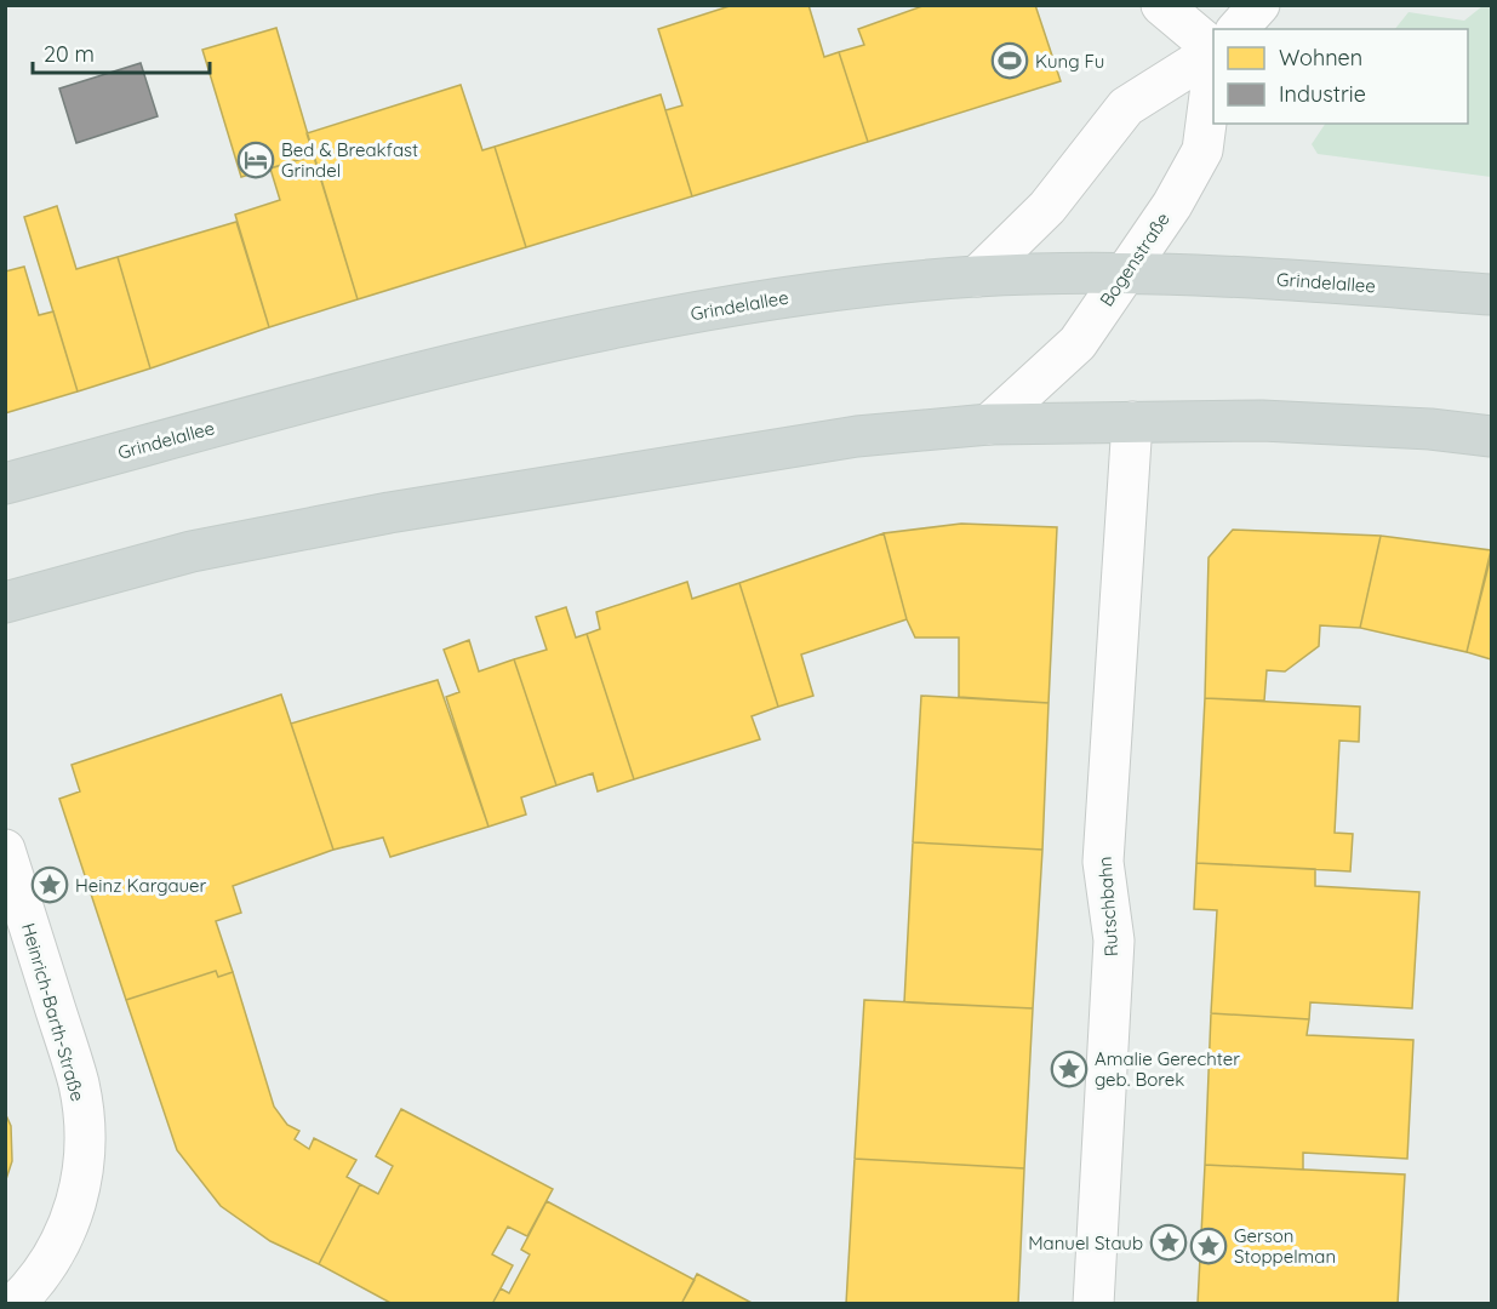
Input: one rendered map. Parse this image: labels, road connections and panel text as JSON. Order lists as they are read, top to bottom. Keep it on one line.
{"streets":{"main road":["Grindelallee"],"street":["Bogenstraße","Rutschbahn","Heinrich-Barth-Straße"]},"crossings":[["Bogenstraße","Grindelallee"]],"places":{"sports":["Kung Fu"],"hotel":["Bed & Breakfast Grindel"],"place":["Heinz Kargauer","Amalie Gerechter geb. Borek","Manuel Staub","Gerson Stoppelman"]},"legend":["Wohnen","Industrie"],"scale_bar":"20 m"}
